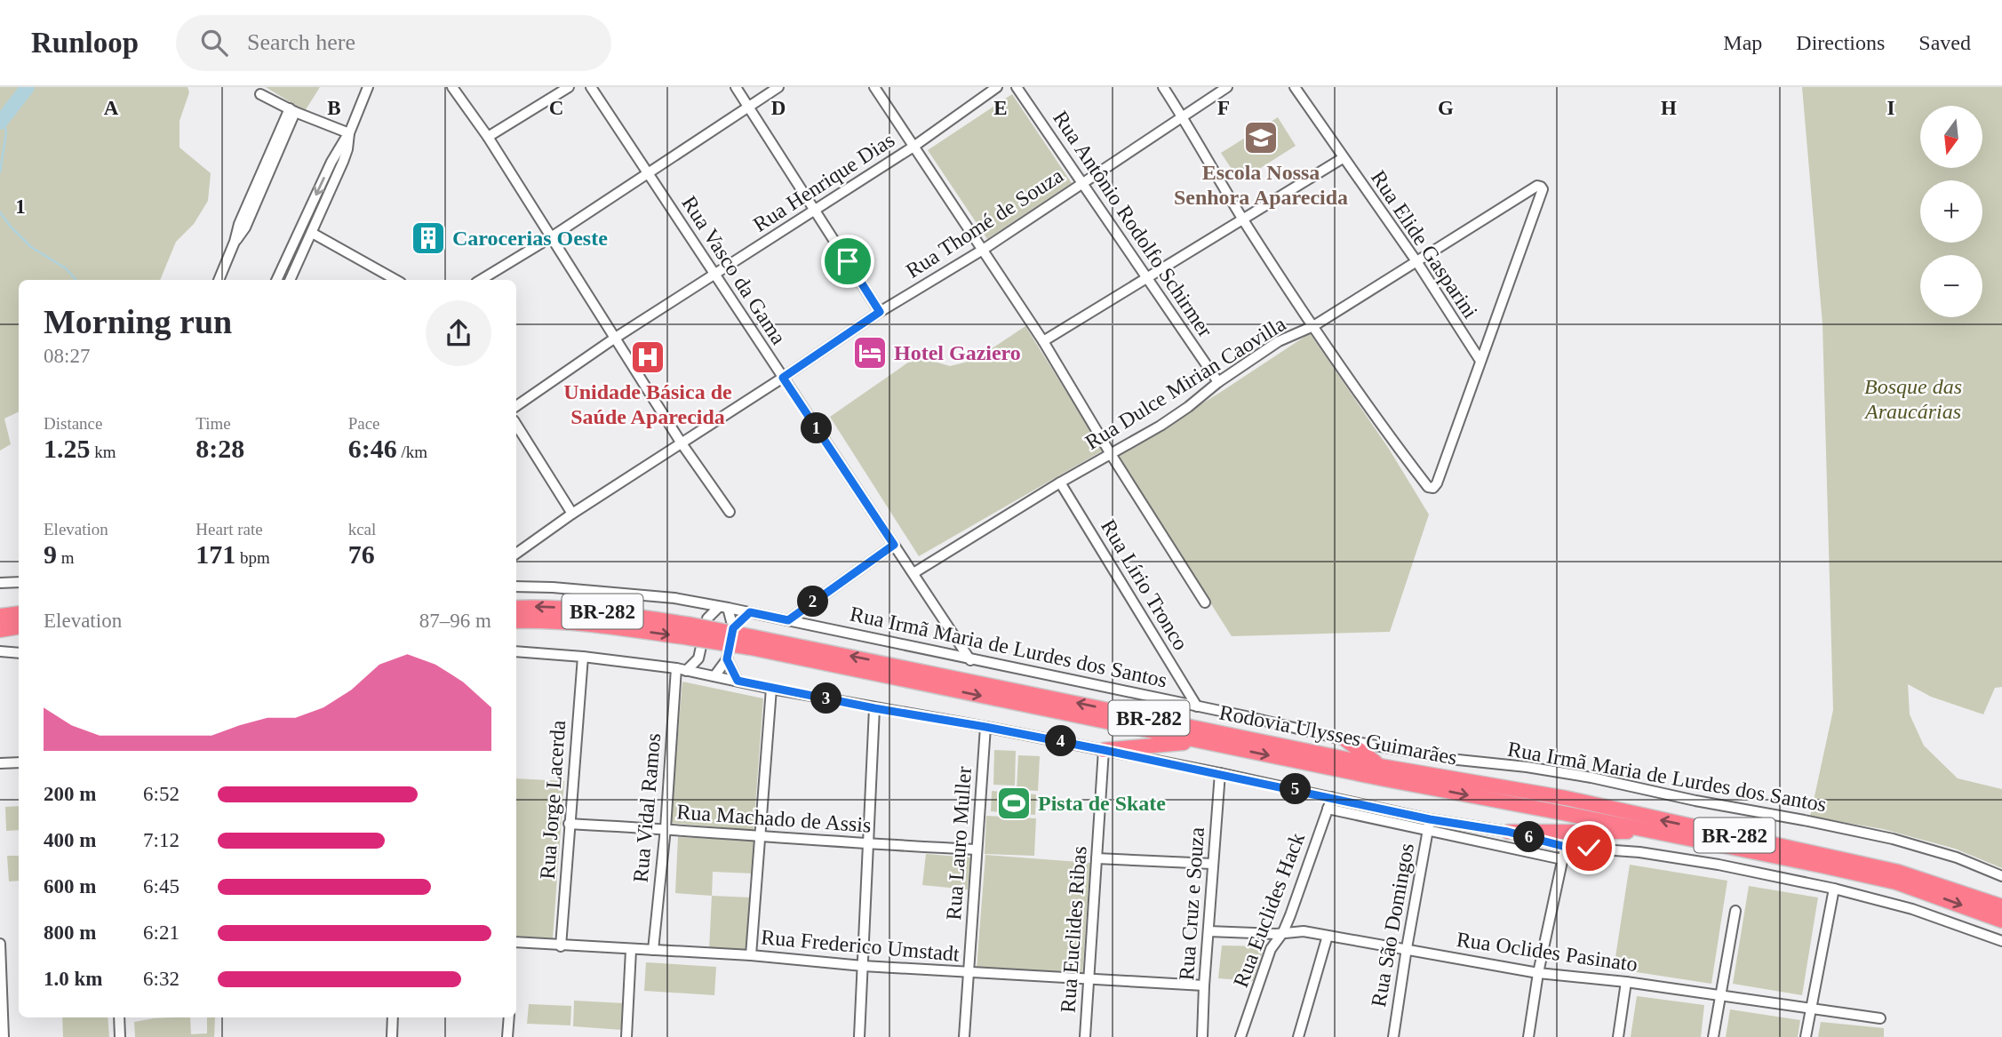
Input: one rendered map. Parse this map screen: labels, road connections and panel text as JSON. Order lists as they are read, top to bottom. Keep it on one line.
{"streets":{"highway":["BR-282","Rodovia Ulysses Guimarães"],"street":["Rua Henrique Dias","Rua Thomé de Souza","Rua Antônio Rodolfo Schirmer","Rua Elide Gasparini","Rua Vasco da Gama","Rua Dulce Mirian Caovilla","Rua Lírio Tronco","Rua Irmã Maria de Lurdes dos Santos","Rua Jorge Lacerda","Rua Vidal Ramos","Rua Machado de Assis","Rua Lauro Muller","Rua Cruz e Souza","Rua Euclides Hack","Rua São Domingos","Rua Euclides Ribas","Rua Frederico Umstadt","Rua Oclides Pasinato"]},"crossings":[["Rua Henrique Dias","Rua Vasco da Gama"],["Rua Thomé de Souza","Rua Antônio Rodolfo Schirmer"],["Rua Thomé de Souza","Rua Vasco da Gama"],["Rua Antônio Rodolfo Schirmer","Rua Dulce Mirian Caovilla"],["Rua Elide Gasparini","Rua Dulce Mirian Caovilla"],["Rua Vasco da Gama","Rua Dulce Mirian Caovilla"],["Rua Vasco da Gama","Rua Irmã Maria de Lurdes dos Santos"],["Rua Dulce Mirian Caovilla","Rua Lírio Tronco"],["Rua Lírio Tronco","Rua Irmã Maria de Lurdes dos Santos"],["Rua Jorge Lacerda","Rua Machado de Assis"],["Rua Jorge Lacerda","Rua Frederico Umstadt"],["Rua Vidal Ramos","Rua Machado de Assis"],["Rua Vidal Ramos","Rua Frederico Umstadt"],["Rua Machado de Assis","Rua Lauro Muller"],["Rua Lauro Muller","Rua Frederico Umstadt"],["Rua Cruz e Souza","Rua Frederico Umstadt"],["Rua Cruz e Souza","Rua Oclides Pasinato"],["Rua Euclides Hack","Rua Oclides Pasinato"],["Rua São Domingos","Rua Oclides Pasinato"],["Rua Euclides Ribas","Rua Frederico Umstadt"]],"parks":["Bosque das Araucárias"],"places":{"school or university":["Escola Nossa Senhora Aparecida"],"building":["Carocerias Oeste"],"hotel":["Hotel Gaziero"],"hospital":["Unidade Básica de Saúde Aparecida"],"sports":["Pista de Skate"]},"north":"bottom","page":{"header":"Runloop","search":"Search here","nav":["Map","Directions","Saved"],"map_buttons":["+","−"],"heading":["Morning run","08:27"],"stats":[["Distance","1.25 km"],["Time","8:28"],["Pace","6:46 /km"],["Elevation","9 m"],["Heart rate","171 bpm"],["kcal","76"]],"pins":["1","2","3","4","5","6"],"chart":["Elevation","87–96 m"],"list":[{"name":"200 m","note":"6:52"},{"name":"400 m","note":"7:12"},{"name":"600 m","note":"6:45"},{"name":"800 m","note":"6:21"},{"name":"1.0 km","note":"6:32"}]},"grid":{"columns":["A","B","C","D","E","F","G","H","I"],"rows":["1"]}}
